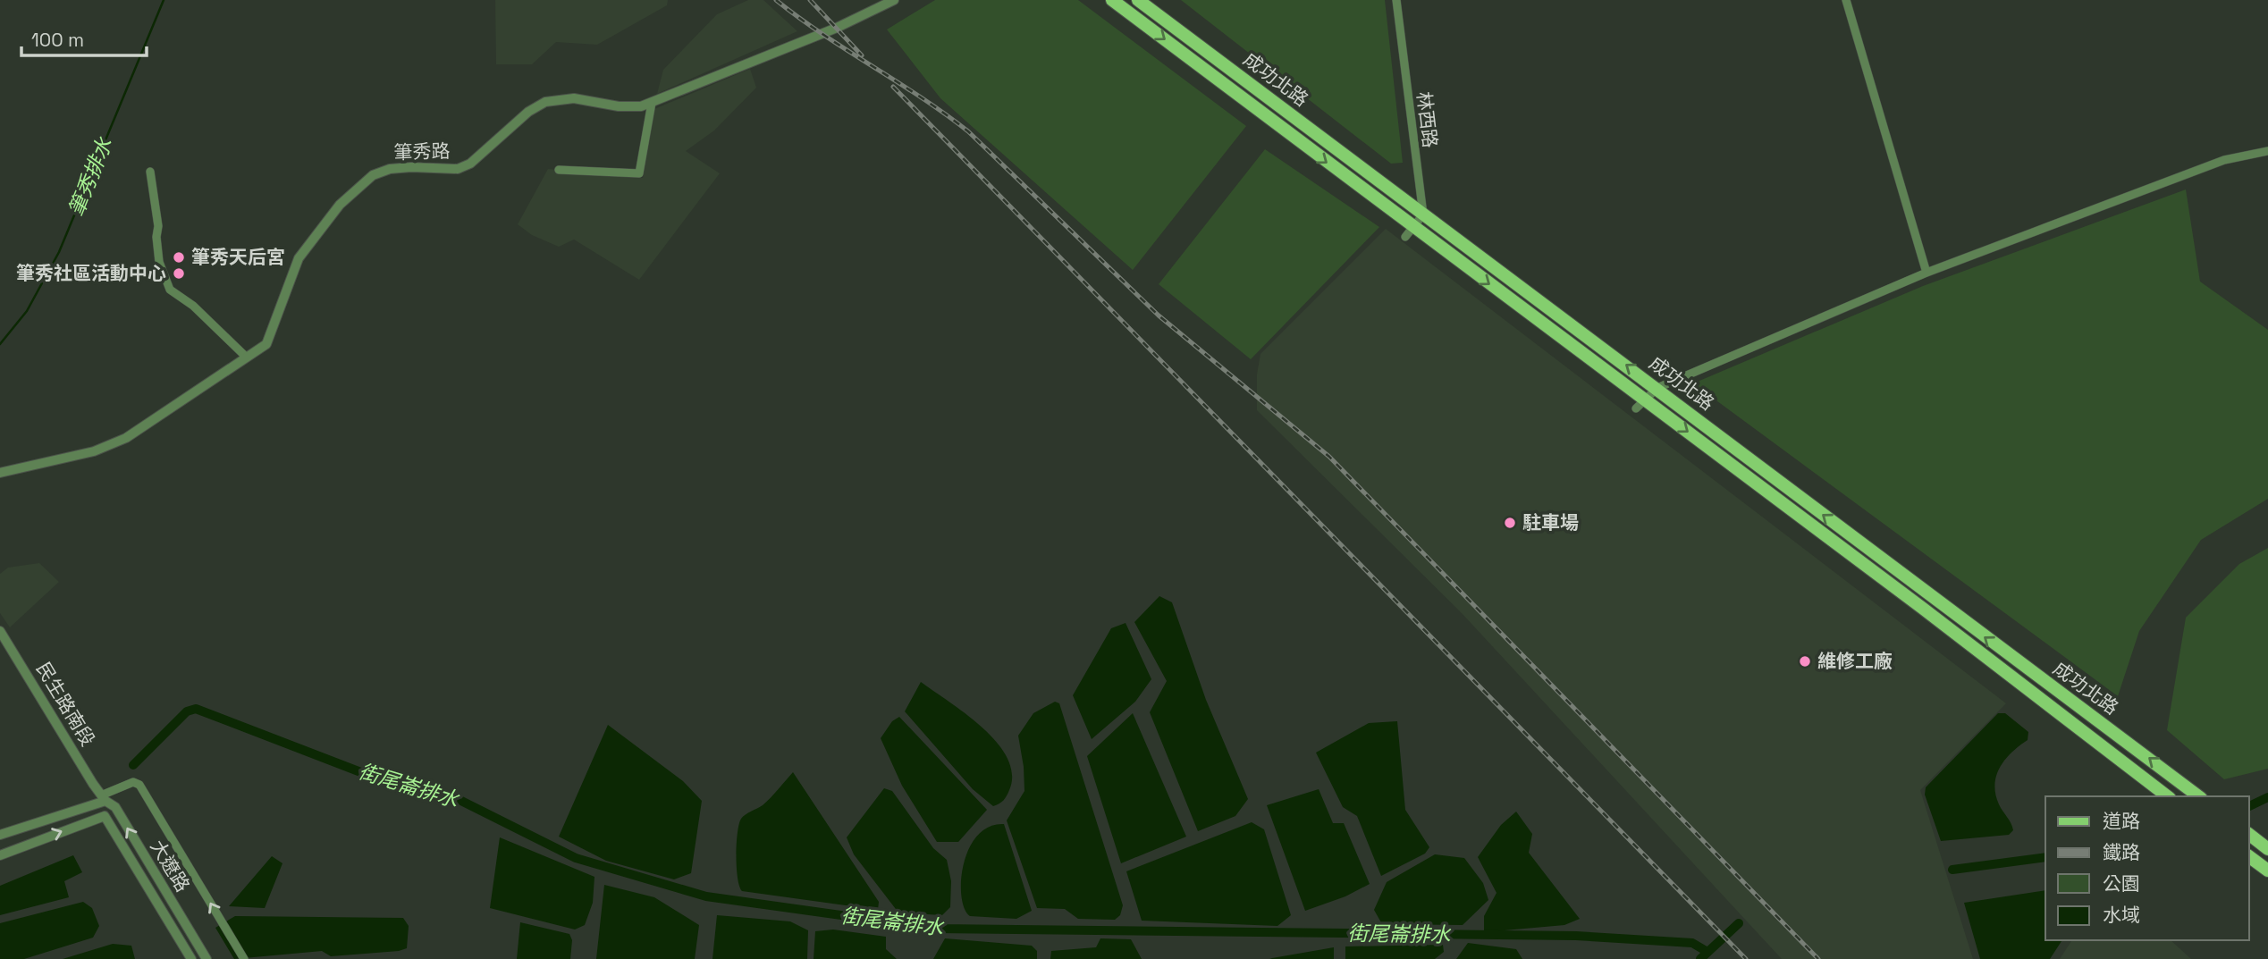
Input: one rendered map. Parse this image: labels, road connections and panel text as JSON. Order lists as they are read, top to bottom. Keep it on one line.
{"streets":{"main road":["成功北路"],"street":["林西路","筆秀路","民生路南段","大遼路"]},"crossings":[["成功北路","林西路"],["民生路南段","大遼路"]],"water":["筆秀排水","街尾崙排水"],"places":["筆秀天后宮","筆秀社區活動中心","駐車場","維修工廠"],"legend":["道路","鐵路","公園","水域"],"scale_bar":"100 m"}
